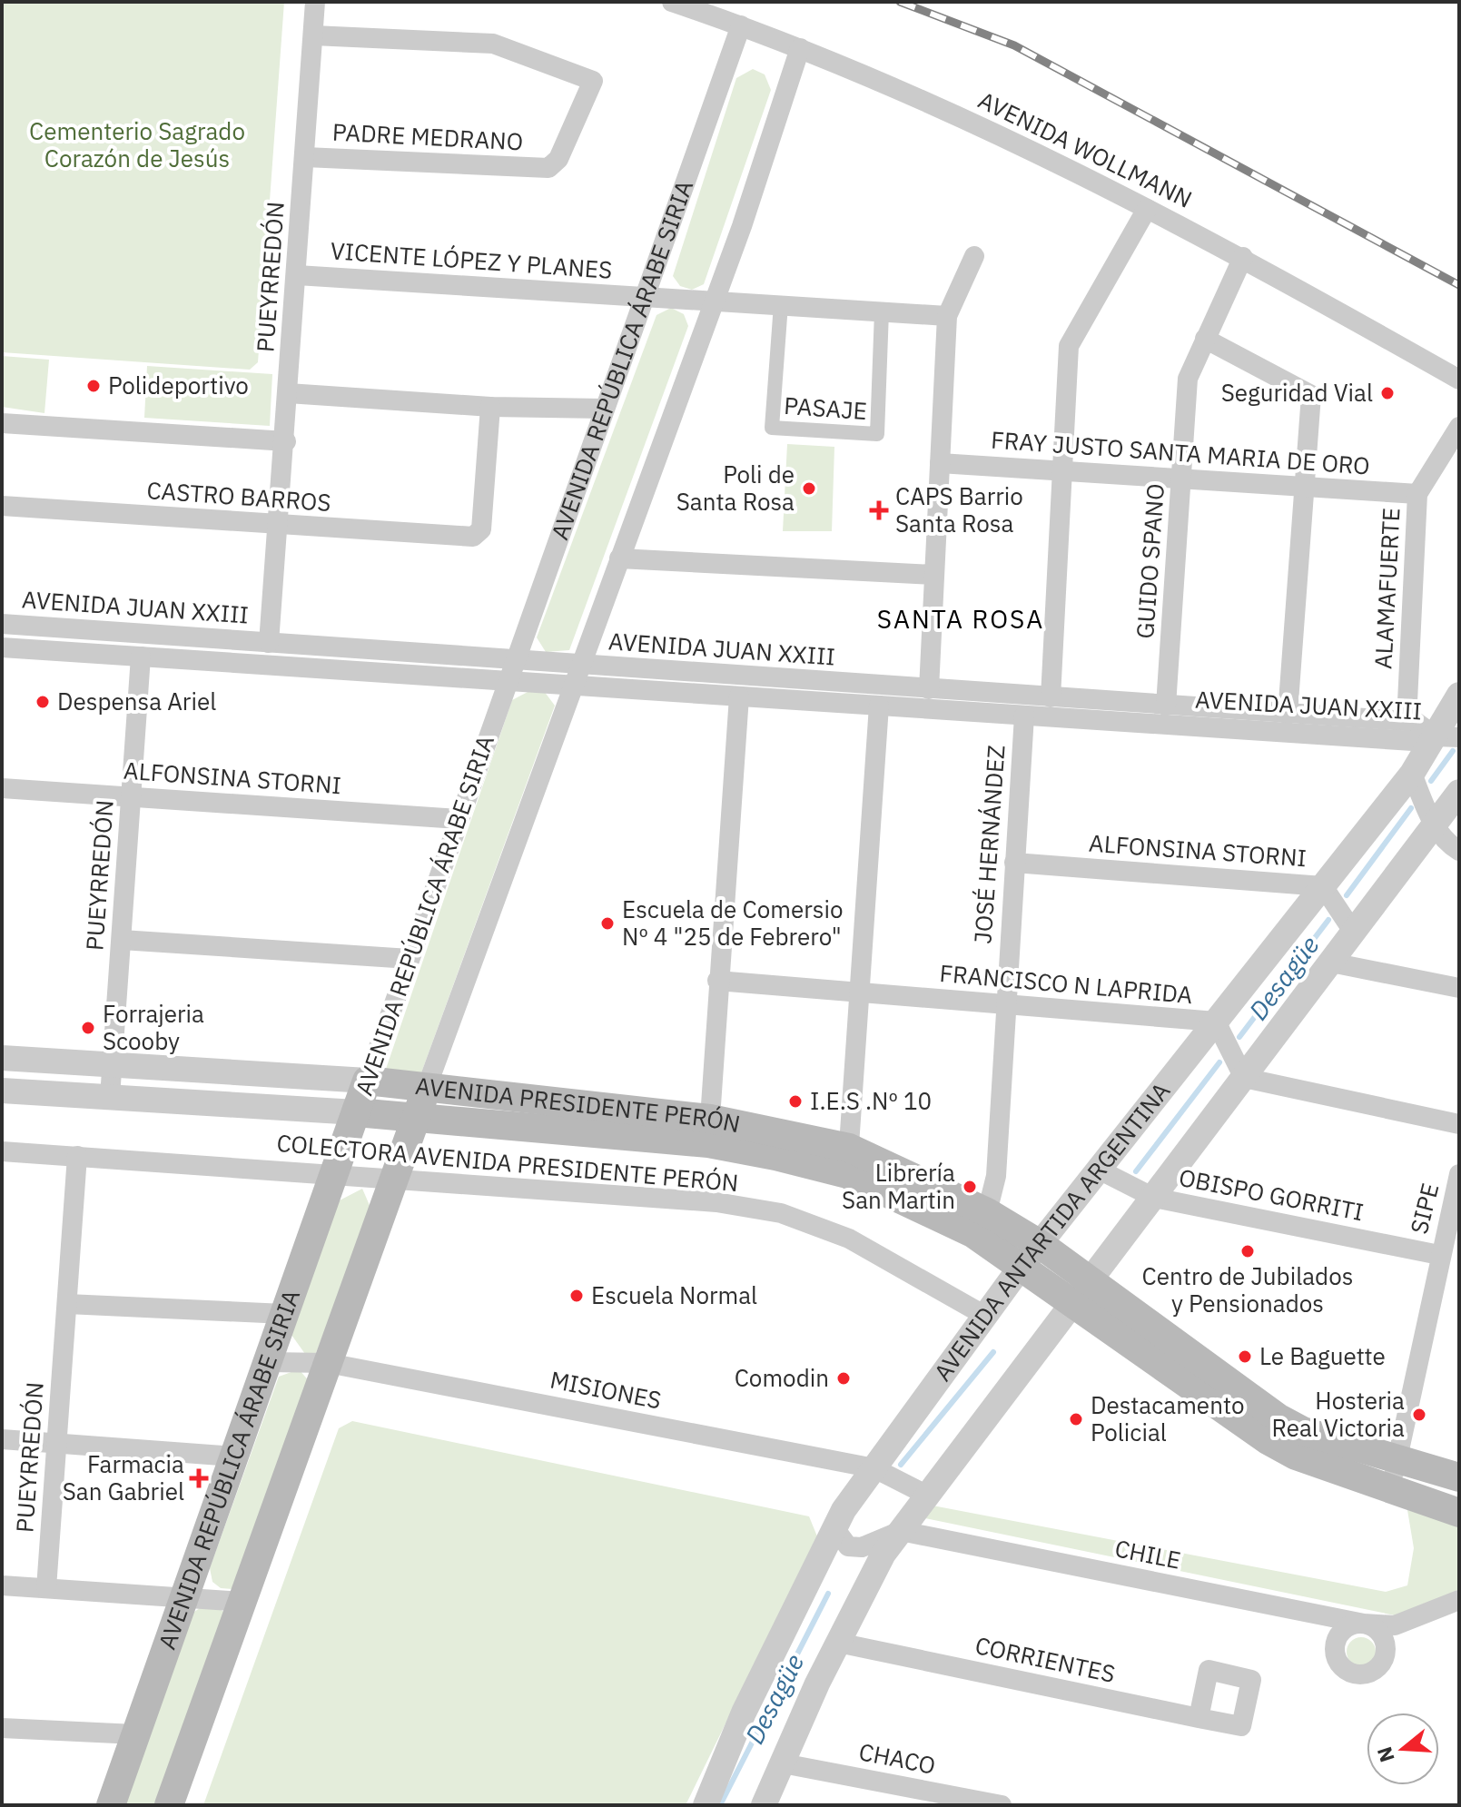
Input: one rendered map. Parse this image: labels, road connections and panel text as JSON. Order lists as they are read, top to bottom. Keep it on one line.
{"streets":{"main road":["AVENIDA REPÚBLICA ÁRABE SIRIA","AVENIDA PRESIDENTE PERÓN"],"street":["PADRE MEDRANO","AVENIDA WOLLMANN","VICENTE LÓPEZ Y PLANES","PUEYRREDÓN","PASAJE","FRAY JUSTO SANTA MARIA DE ORO","CASTRO BARROS","GUIDO SPANO","ALAMAFUERTE","AVENIDA JUAN XXIII","ALFONSINA STORNI","JOSÉ HERNÁNDEZ","FRANCISCO N LAPRIDA","COLECTORA AVENIDA PRESIDENTE PERÓN","OBISPO GORRITI","SIPE","AVENIDA ANTARTIDA ARGENTINA","MISIONES","CHILE","CORRIENTES","CHACO"]},"crossings":[["PADRE MEDRANO","PUEYRREDÓN"],["AVENIDA WOLLMANN","AVENIDA REPÚBLICA ÁRABE SIRIA"],["AVENIDA WOLLMANN","GUIDO SPANO"],["VICENTE LÓPEZ Y PLANES","PUEYRREDÓN"],["VICENTE LÓPEZ Y PLANES","AVENIDA REPÚBLICA ÁRABE SIRIA"],["VICENTE LÓPEZ Y PLANES","PASAJE"],["PUEYRREDÓN","CASTRO BARROS"],["PUEYRREDÓN","AVENIDA JUAN XXIII"],["PUEYRREDÓN","ALFONSINA STORNI"],["PUEYRREDÓN","AVENIDA PRESIDENTE PERÓN"],["PUEYRREDÓN","COLECTORA AVENIDA PRESIDENTE PERÓN"],["AVENIDA REPÚBLICA ÁRABE SIRIA","AVENIDA JUAN XXIII"],["AVENIDA REPÚBLICA ÁRABE SIRIA","ALFONSINA STORNI"],["AVENIDA REPÚBLICA ÁRABE SIRIA","AVENIDA PRESIDENTE PERÓN"],["AVENIDA REPÚBLICA ÁRABE SIRIA","COLECTORA AVENIDA PRESIDENTE PERÓN"],["AVENIDA REPÚBLICA ÁRABE SIRIA","MISIONES"],["FRAY JUSTO SANTA MARIA DE ORO","GUIDO SPANO"],["FRAY JUSTO SANTA MARIA DE ORO","ALAMAFUERTE"],["GUIDO SPANO","AVENIDA JUAN XXIII"],["ALAMAFUERTE","AVENIDA JUAN XXIII"],["AVENIDA JUAN XXIII","JOSÉ HERNÁNDEZ"],["AVENIDA JUAN XXIII","AVENIDA ANTARTIDA ARGENTINA"],["ALFONSINA STORNI","JOSÉ HERNÁNDEZ"],["ALFONSINA STORNI","AVENIDA ANTARTIDA ARGENTINA"],["JOSÉ HERNÁNDEZ","FRANCISCO N LAPRIDA"],["JOSÉ HERNÁNDEZ","AVENIDA PRESIDENTE PERÓN"],["FRANCISCO N LAPRIDA","AVENIDA ANTARTIDA ARGENTINA"],["AVENIDA PRESIDENTE PERÓN","AVENIDA ANTARTIDA ARGENTINA"],["COLECTORA AVENIDA PRESIDENTE PERÓN","AVENIDA ANTARTIDA ARGENTINA"],["OBISPO GORRITI","SIPE"],["OBISPO GORRITI","AVENIDA ANTARTIDA ARGENTINA"],["AVENIDA ANTARTIDA ARGENTINA","MISIONES"]],"districts":["SANTA ROSA"],"water":["Desagüe"],"parks":["Cementerio Sagrado Corazón de Jesús"],"places":{"other":["Polideportivo","Seguridad Vial","Poli de Santa Rosa","Despensa Ariel","Escuela de Comersio Nº 4 \"25 de Febrero\"","Forrajeria Scooby","I.E.S .Nº 10","Librería San Martin","Centro de Jubilados y Pensionados","Escuela Normal","Le Baguette","Comodin","Hosteria Real Victoria","Destacamento Policial"],"health":["CAPS Barrio Santa Rosa","Farmacia San Gabriel"]},"north":"left"}
